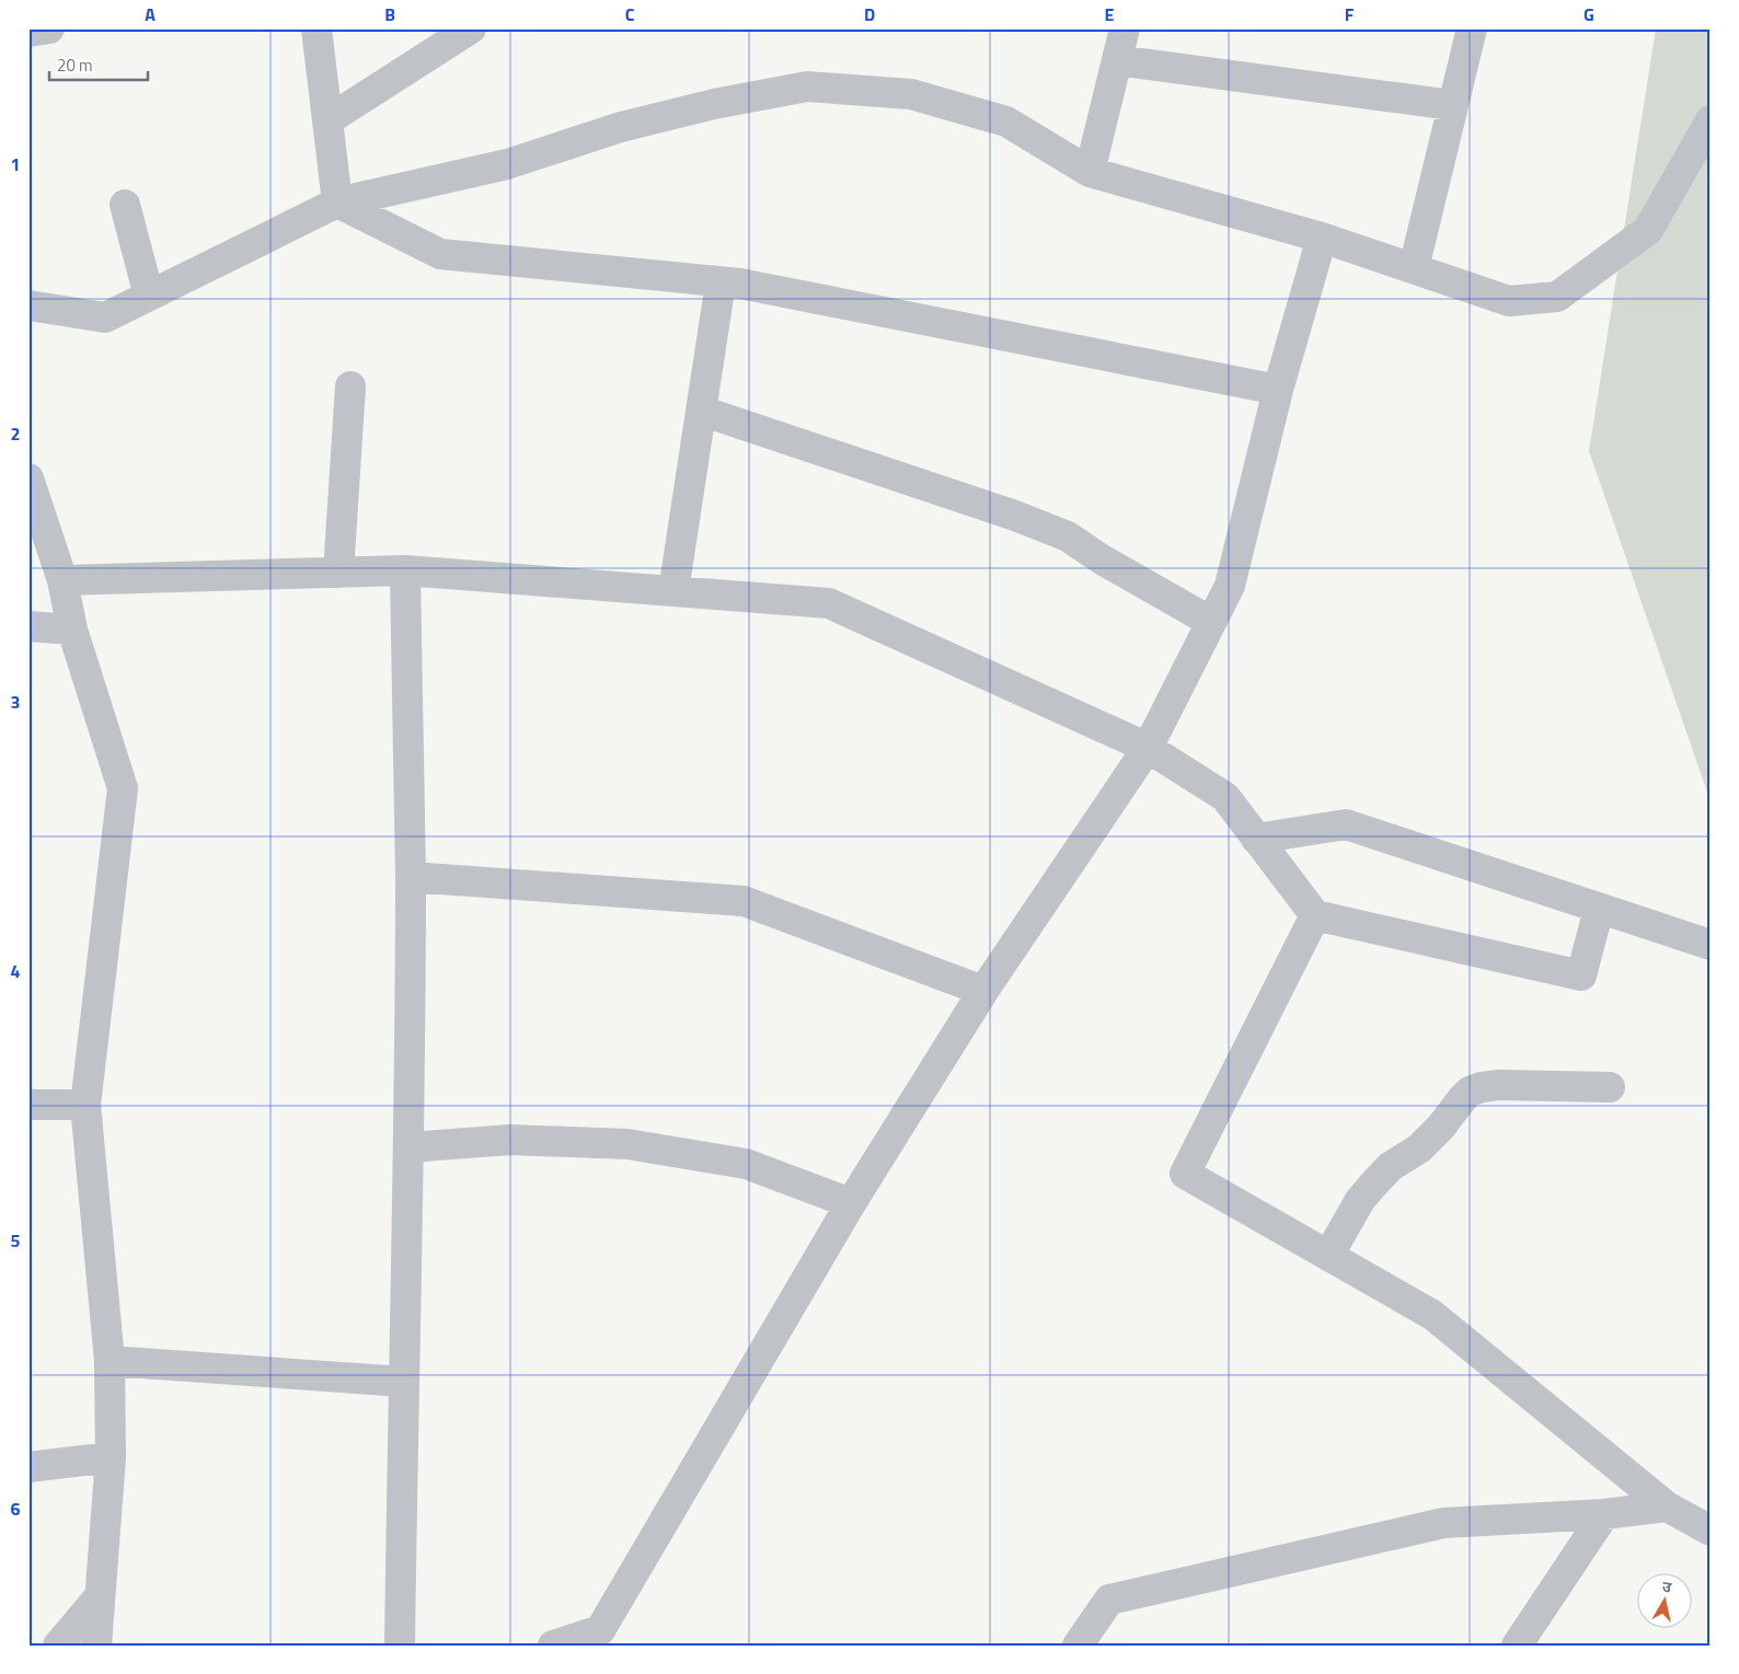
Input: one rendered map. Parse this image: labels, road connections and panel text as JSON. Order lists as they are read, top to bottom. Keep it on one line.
{"scale_bar":"20 m","north":"top","grid":{"columns":["A","B","C","D","E","F","G"],"rows":["1","2","3","4","5","6"]}}
